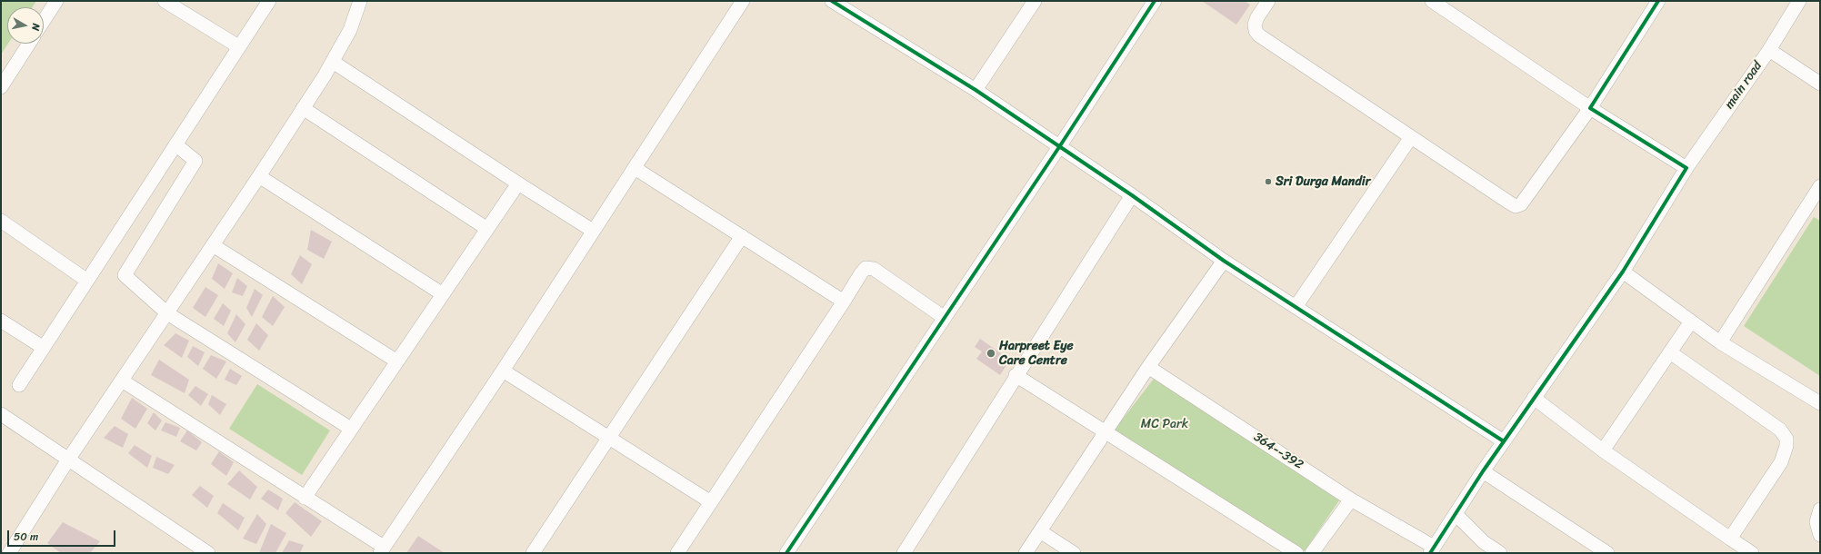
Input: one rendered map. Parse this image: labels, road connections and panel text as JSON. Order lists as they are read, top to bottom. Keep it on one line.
{"streets":{"street":["main road","364--392"]},"crossings":[["main road","364--392"]],"parks":["MC Park"],"places":["Sri Durga Mandir","Harpreet Eye Care Centre"],"scale_bar":"50 m","north":"right"}
